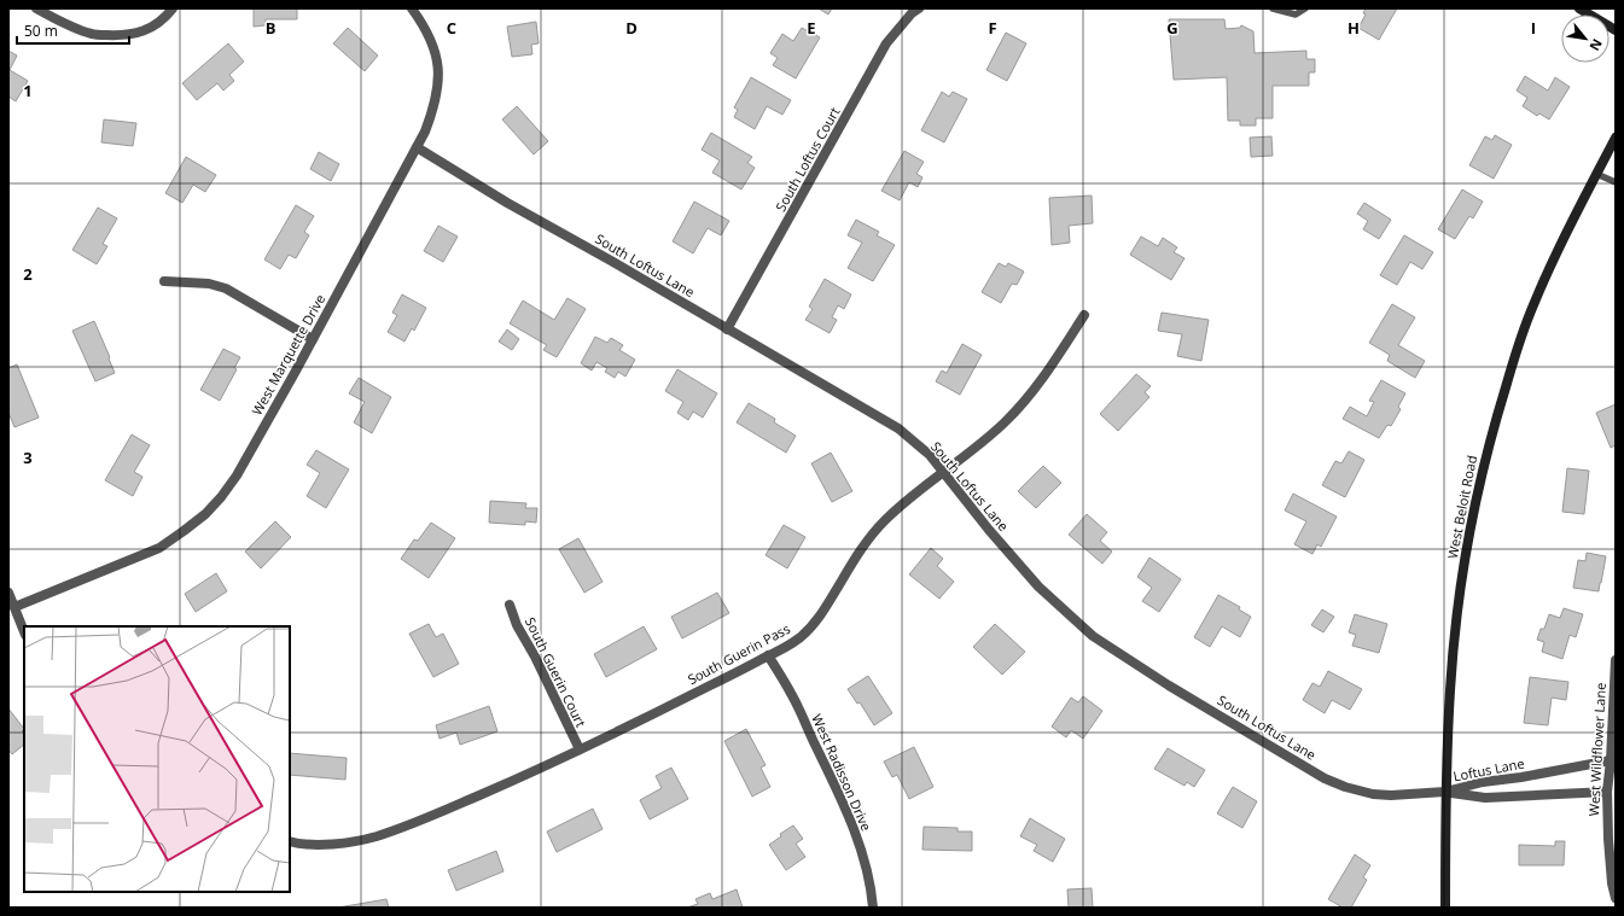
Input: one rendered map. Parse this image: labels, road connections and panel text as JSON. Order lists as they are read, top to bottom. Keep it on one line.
{"streets":{"main road":["West Beloit Road"],"street":["South Loftus Court","South Loftus Lane","West Marquette Drive","South Guerin Pass","South Guerin Court","West Wildflower Lane","Loftus Lane","West Radisson Drive"]},"crossings":[["South Loftus Court","South Loftus Lane"],["South Loftus Lane","West Marquette Drive"],["South Loftus Lane","West Beloit Road"],["South Loftus Lane","South Guerin Pass"],["South Loftus Lane","Loftus Lane"],["West Beloit Road","Loftus Lane"],["South Guerin Pass","South Guerin Court"],["South Guerin Pass","West Radisson Drive"],["West Wildflower Lane","Loftus Lane"]],"scale_bar":"50 m","north":"bottom right","grid":{"columns":["B","C","D","E","F","G","H","I"],"rows":["1","2","3"]}}
